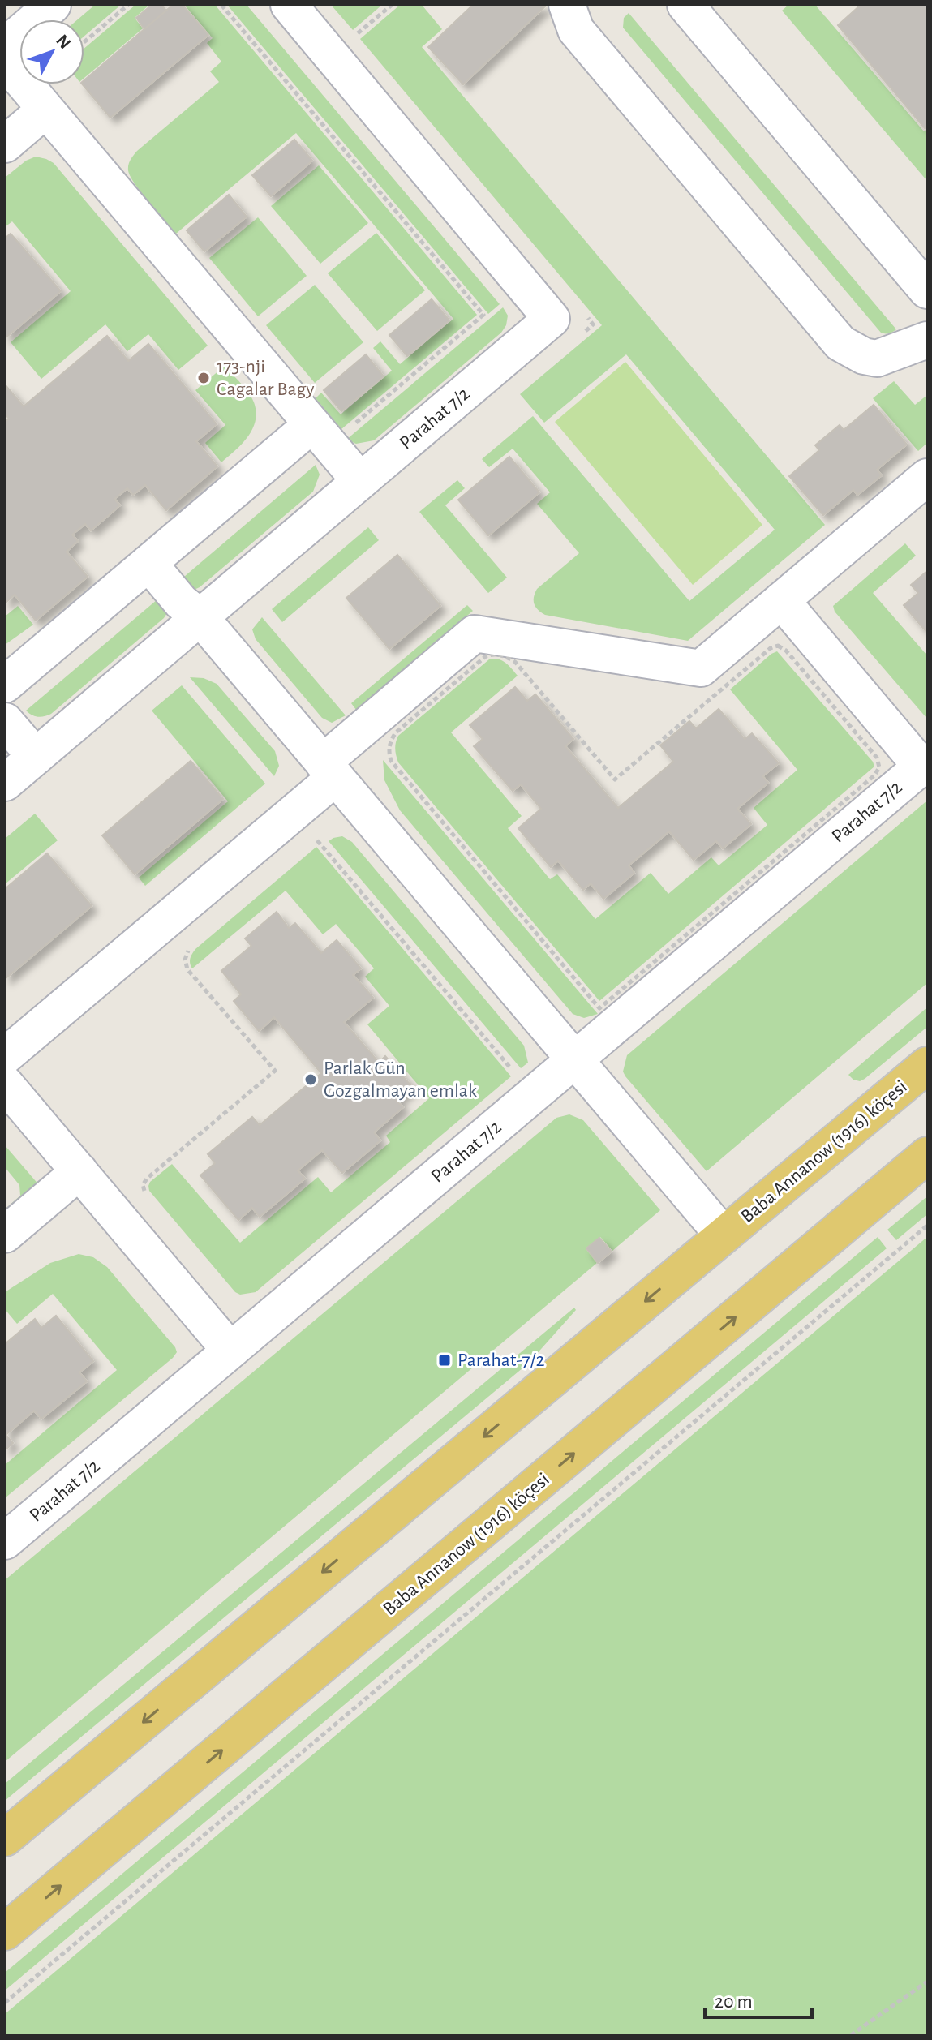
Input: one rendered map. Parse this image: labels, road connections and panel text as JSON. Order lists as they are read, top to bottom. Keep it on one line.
{"streets":{"main road":["Baba Annanow (1916) köçesi"],"street":["Parahat 7/2"]},"places":{"other":["173-nji Cagalar Bagy","Parlak Gün Gozgalmayan emlak"],"transit":["Parahat-7/2"]},"scale_bar":"20 m","north":"top right"}
